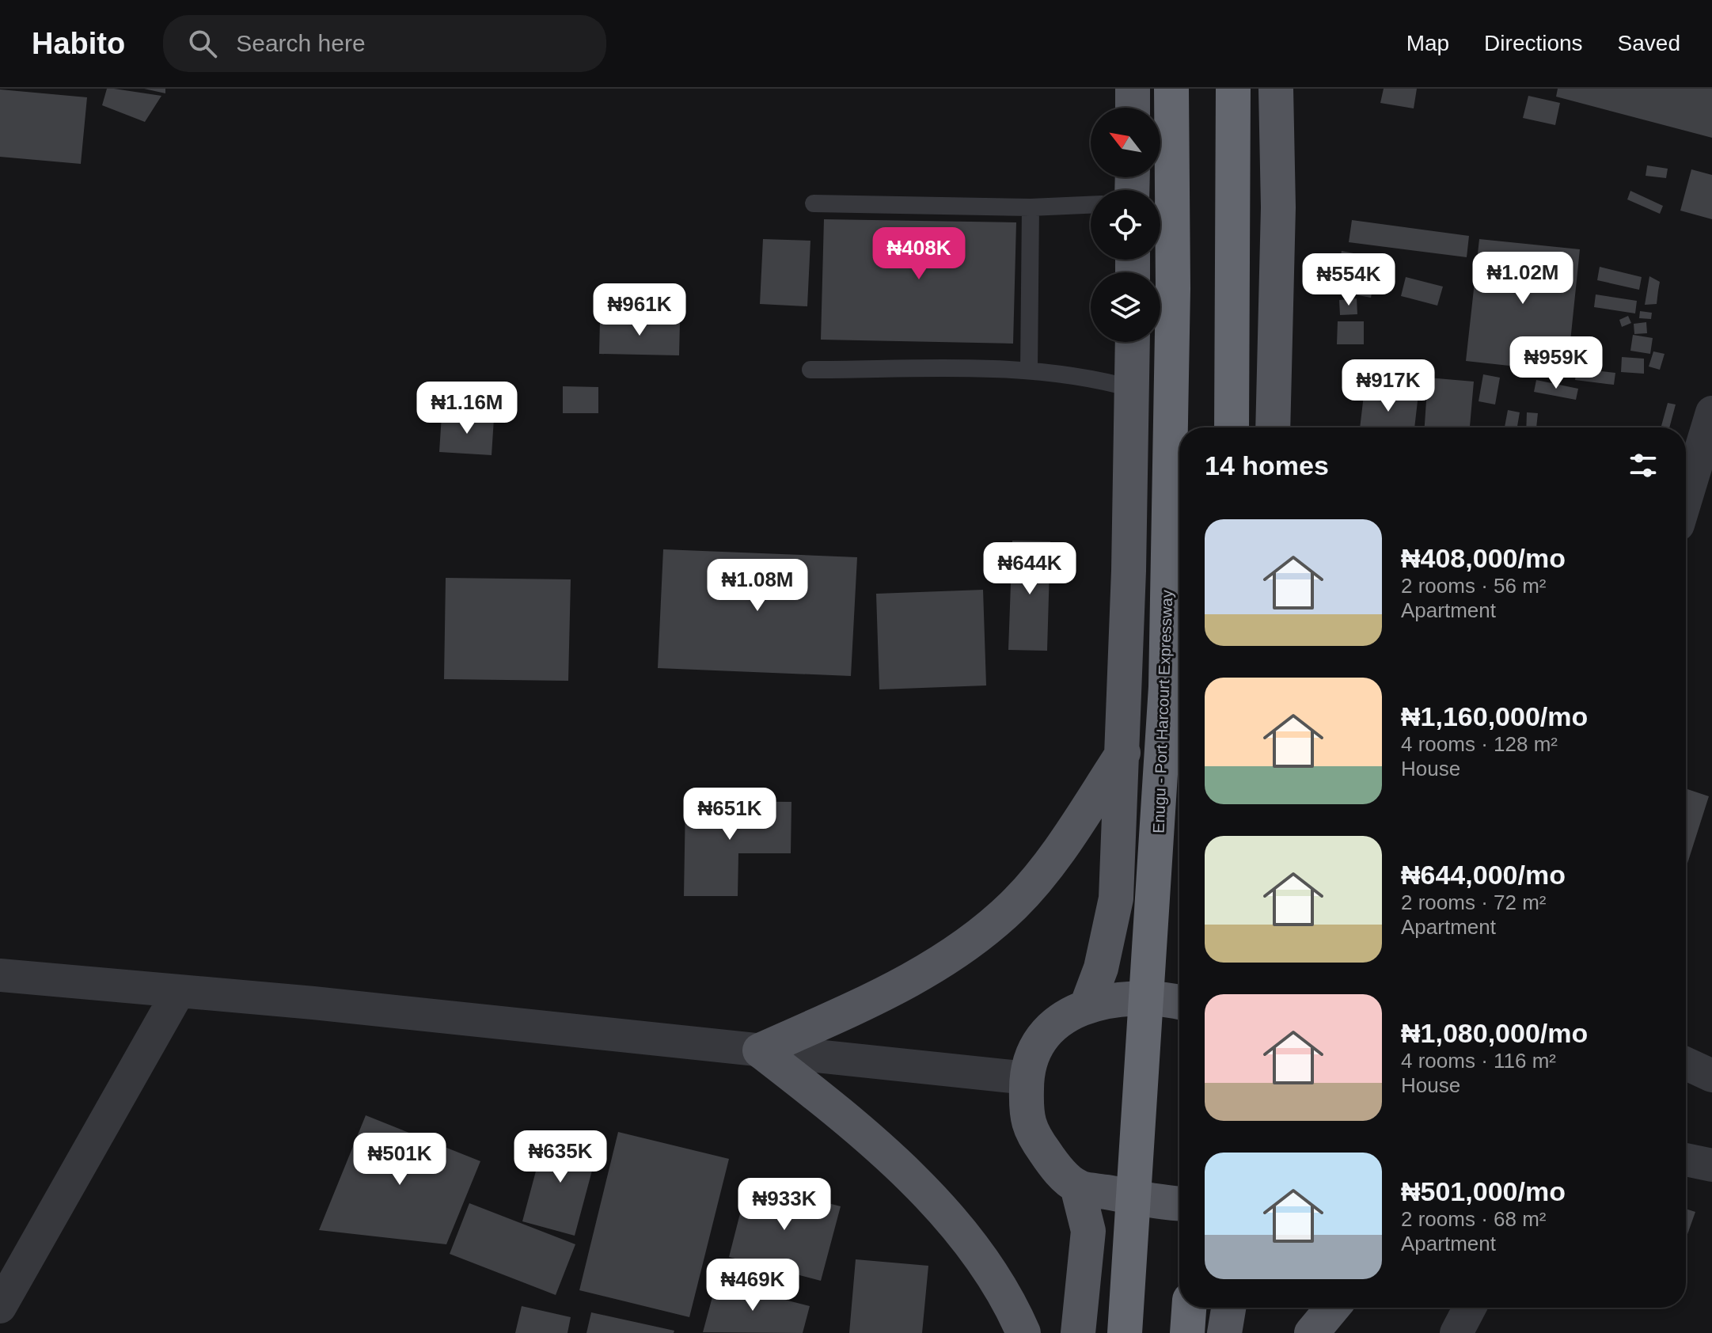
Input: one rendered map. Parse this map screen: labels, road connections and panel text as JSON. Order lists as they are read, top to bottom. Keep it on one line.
{"streets":{"highway":["Enugu - Port Harcourt Expressway"]},"north":"top left","page":{"header":"Habito","search":"Search here","nav":["Map","Directions","Saved"],"price":["₦408K","₦1.02M","₦554K","₦961K","₦959K","₦917K","₦1.16M","₦644K","₦1.08M","₦651K","₦635K","₦501K","₦933K","₦469K"],"heading":"14 homes","list":[{"name":"₦408,000/mo","note":"2 rooms · 56 m² · Apartment"},{"name":"₦1,160,000/mo","note":"4 rooms · 128 m² · House"},{"name":"₦644,000/mo","note":"2 rooms · 72 m² · Apartment"},{"name":"₦1,080,000/mo","note":"4 rooms · 116 m² · House"},{"name":"₦501,000/mo","note":"2 rooms · 68 m² · Apartment"}]}}
